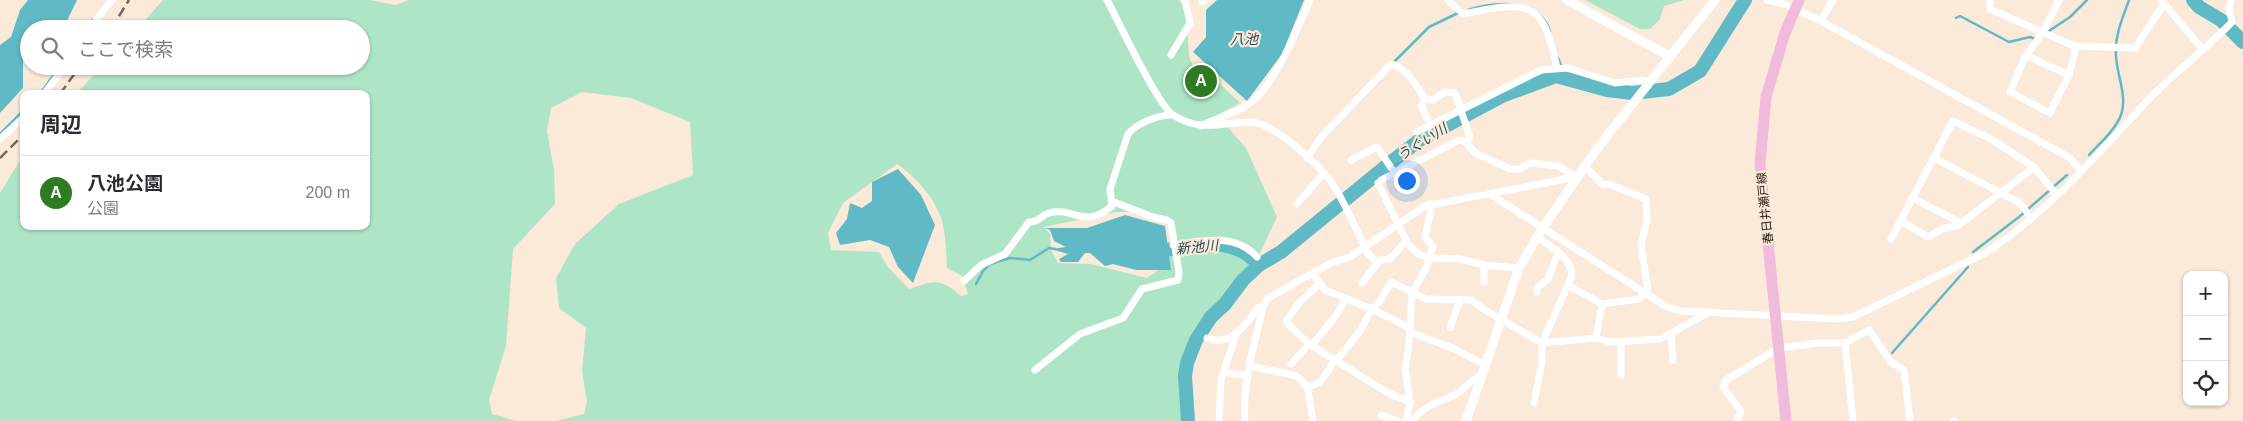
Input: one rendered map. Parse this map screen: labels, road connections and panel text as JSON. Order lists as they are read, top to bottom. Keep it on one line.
{"streets":{"main road":["春日井瀬戸線"]},"water":["八池","うぐい川","新池川"],"page":{"search":"ここで検索","pins":"A","heading":"周辺","list":[{"mark":"A","name":"八池公園","note":"公園","value":"200 m"}],"map_buttons":["+","−"]}}
